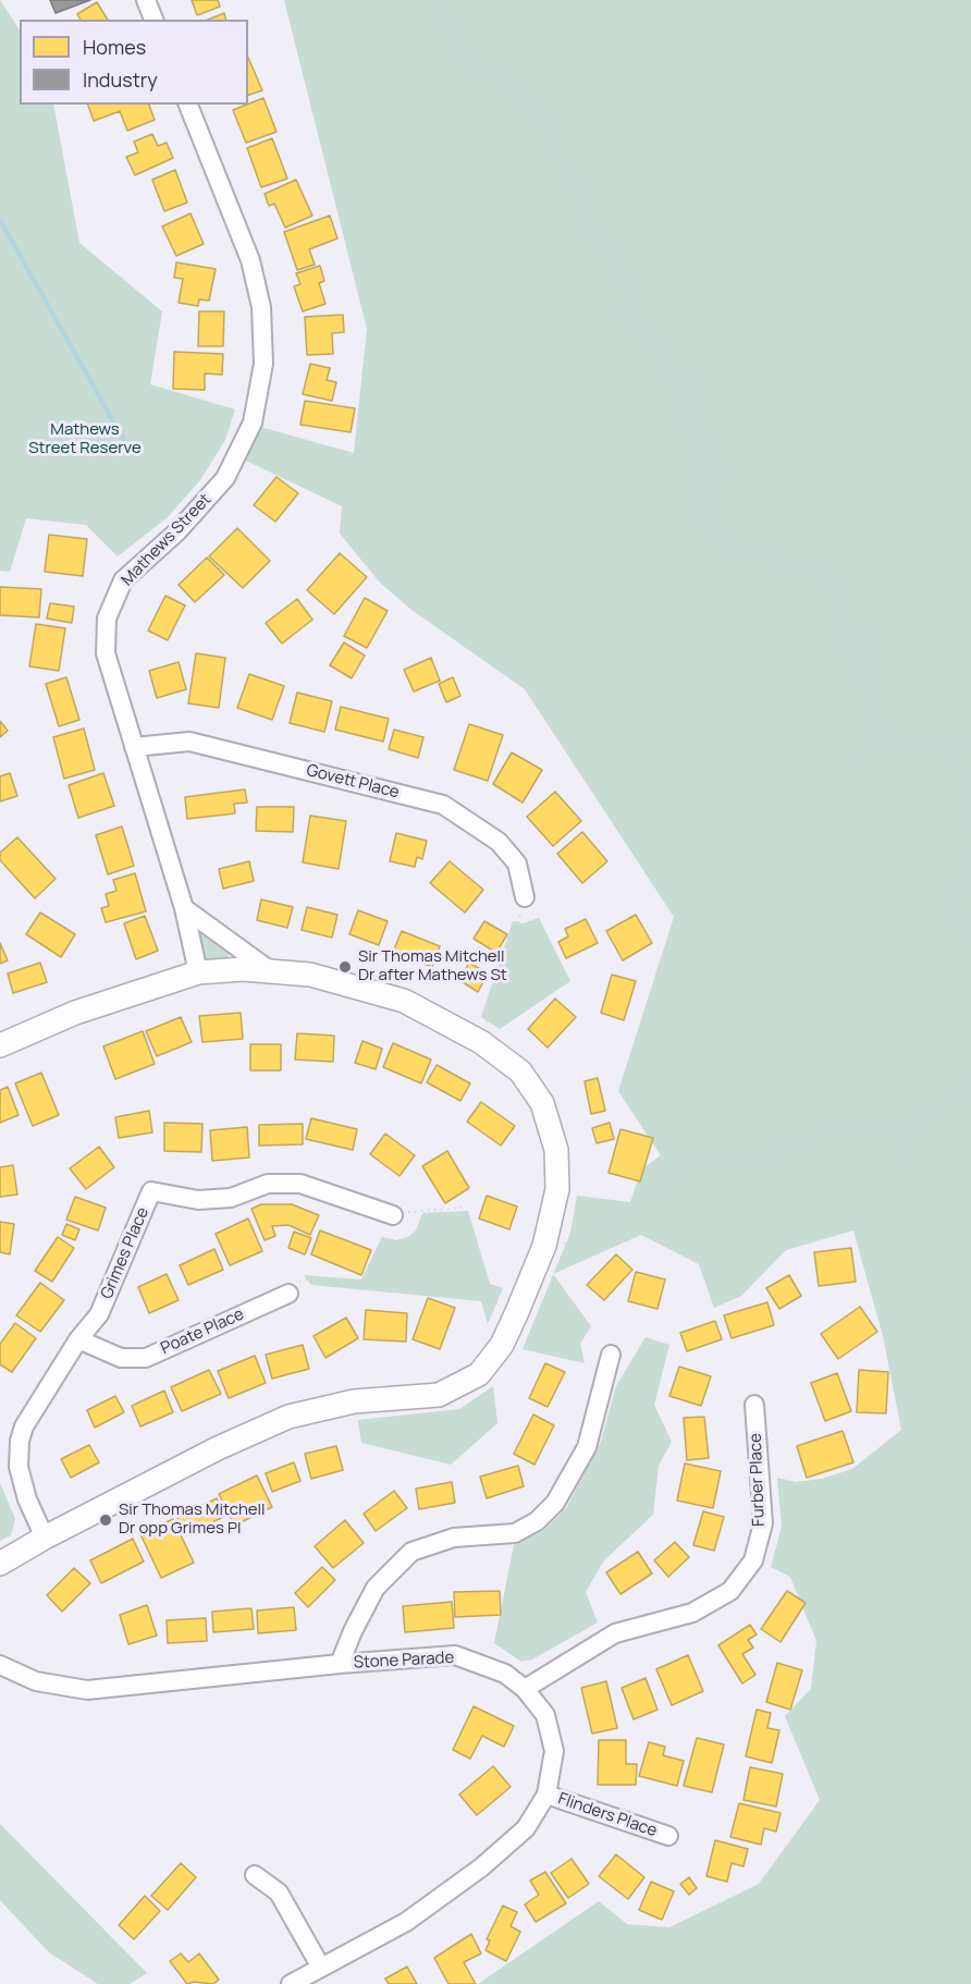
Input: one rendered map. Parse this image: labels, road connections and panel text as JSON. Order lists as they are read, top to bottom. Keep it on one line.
{"streets":{"street":["Mathews Street","Govett Place","Grimes Place","Poate Place","Furber Place","Stone Parade","Flinders Place"]},"crossings":[["Mathews Street","Govett Place"],["Grimes Place","Poate Place"],["Furber Place","Stone Parade"],["Stone Parade","Flinders Place"]],"parks":["Mathews Street Reserve"],"places":["Sir Thomas Mitchell Dr after Mathews St","Sir Thomas Mitchell Dr opp Grimes Pl"],"legend":["Homes","Industry"]}
